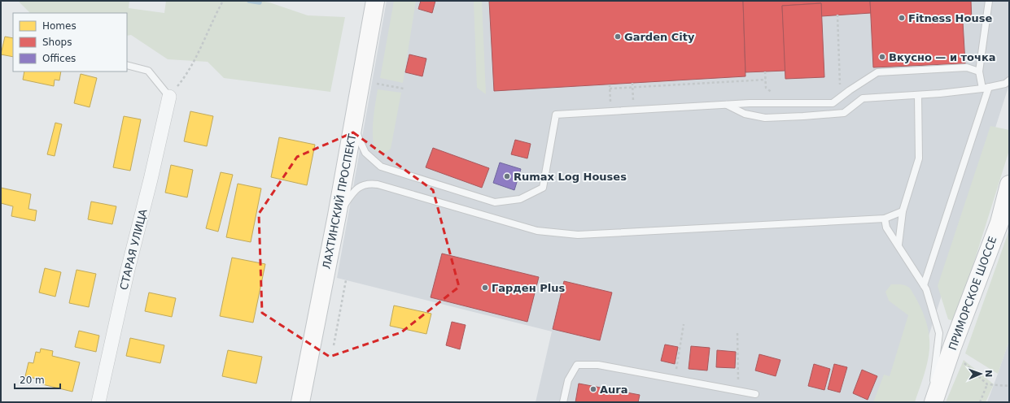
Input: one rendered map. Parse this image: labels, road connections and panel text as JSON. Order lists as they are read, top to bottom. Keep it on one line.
{"streets":{"main road":["ЛАХТИНСКИЙ ПРОСПЕКТ","ПРИМОРСКОЕ ШОССЕ"],"street":["СТАРАЯ УЛИЦА"]},"places":["Fitness House","Garden City","Вкусно — и точка","Rumax Log Houses","Гарден Plus","Aura"],"legend":["Homes","Shops","Offices"],"scale_bar":"20 m","north":"right"}
